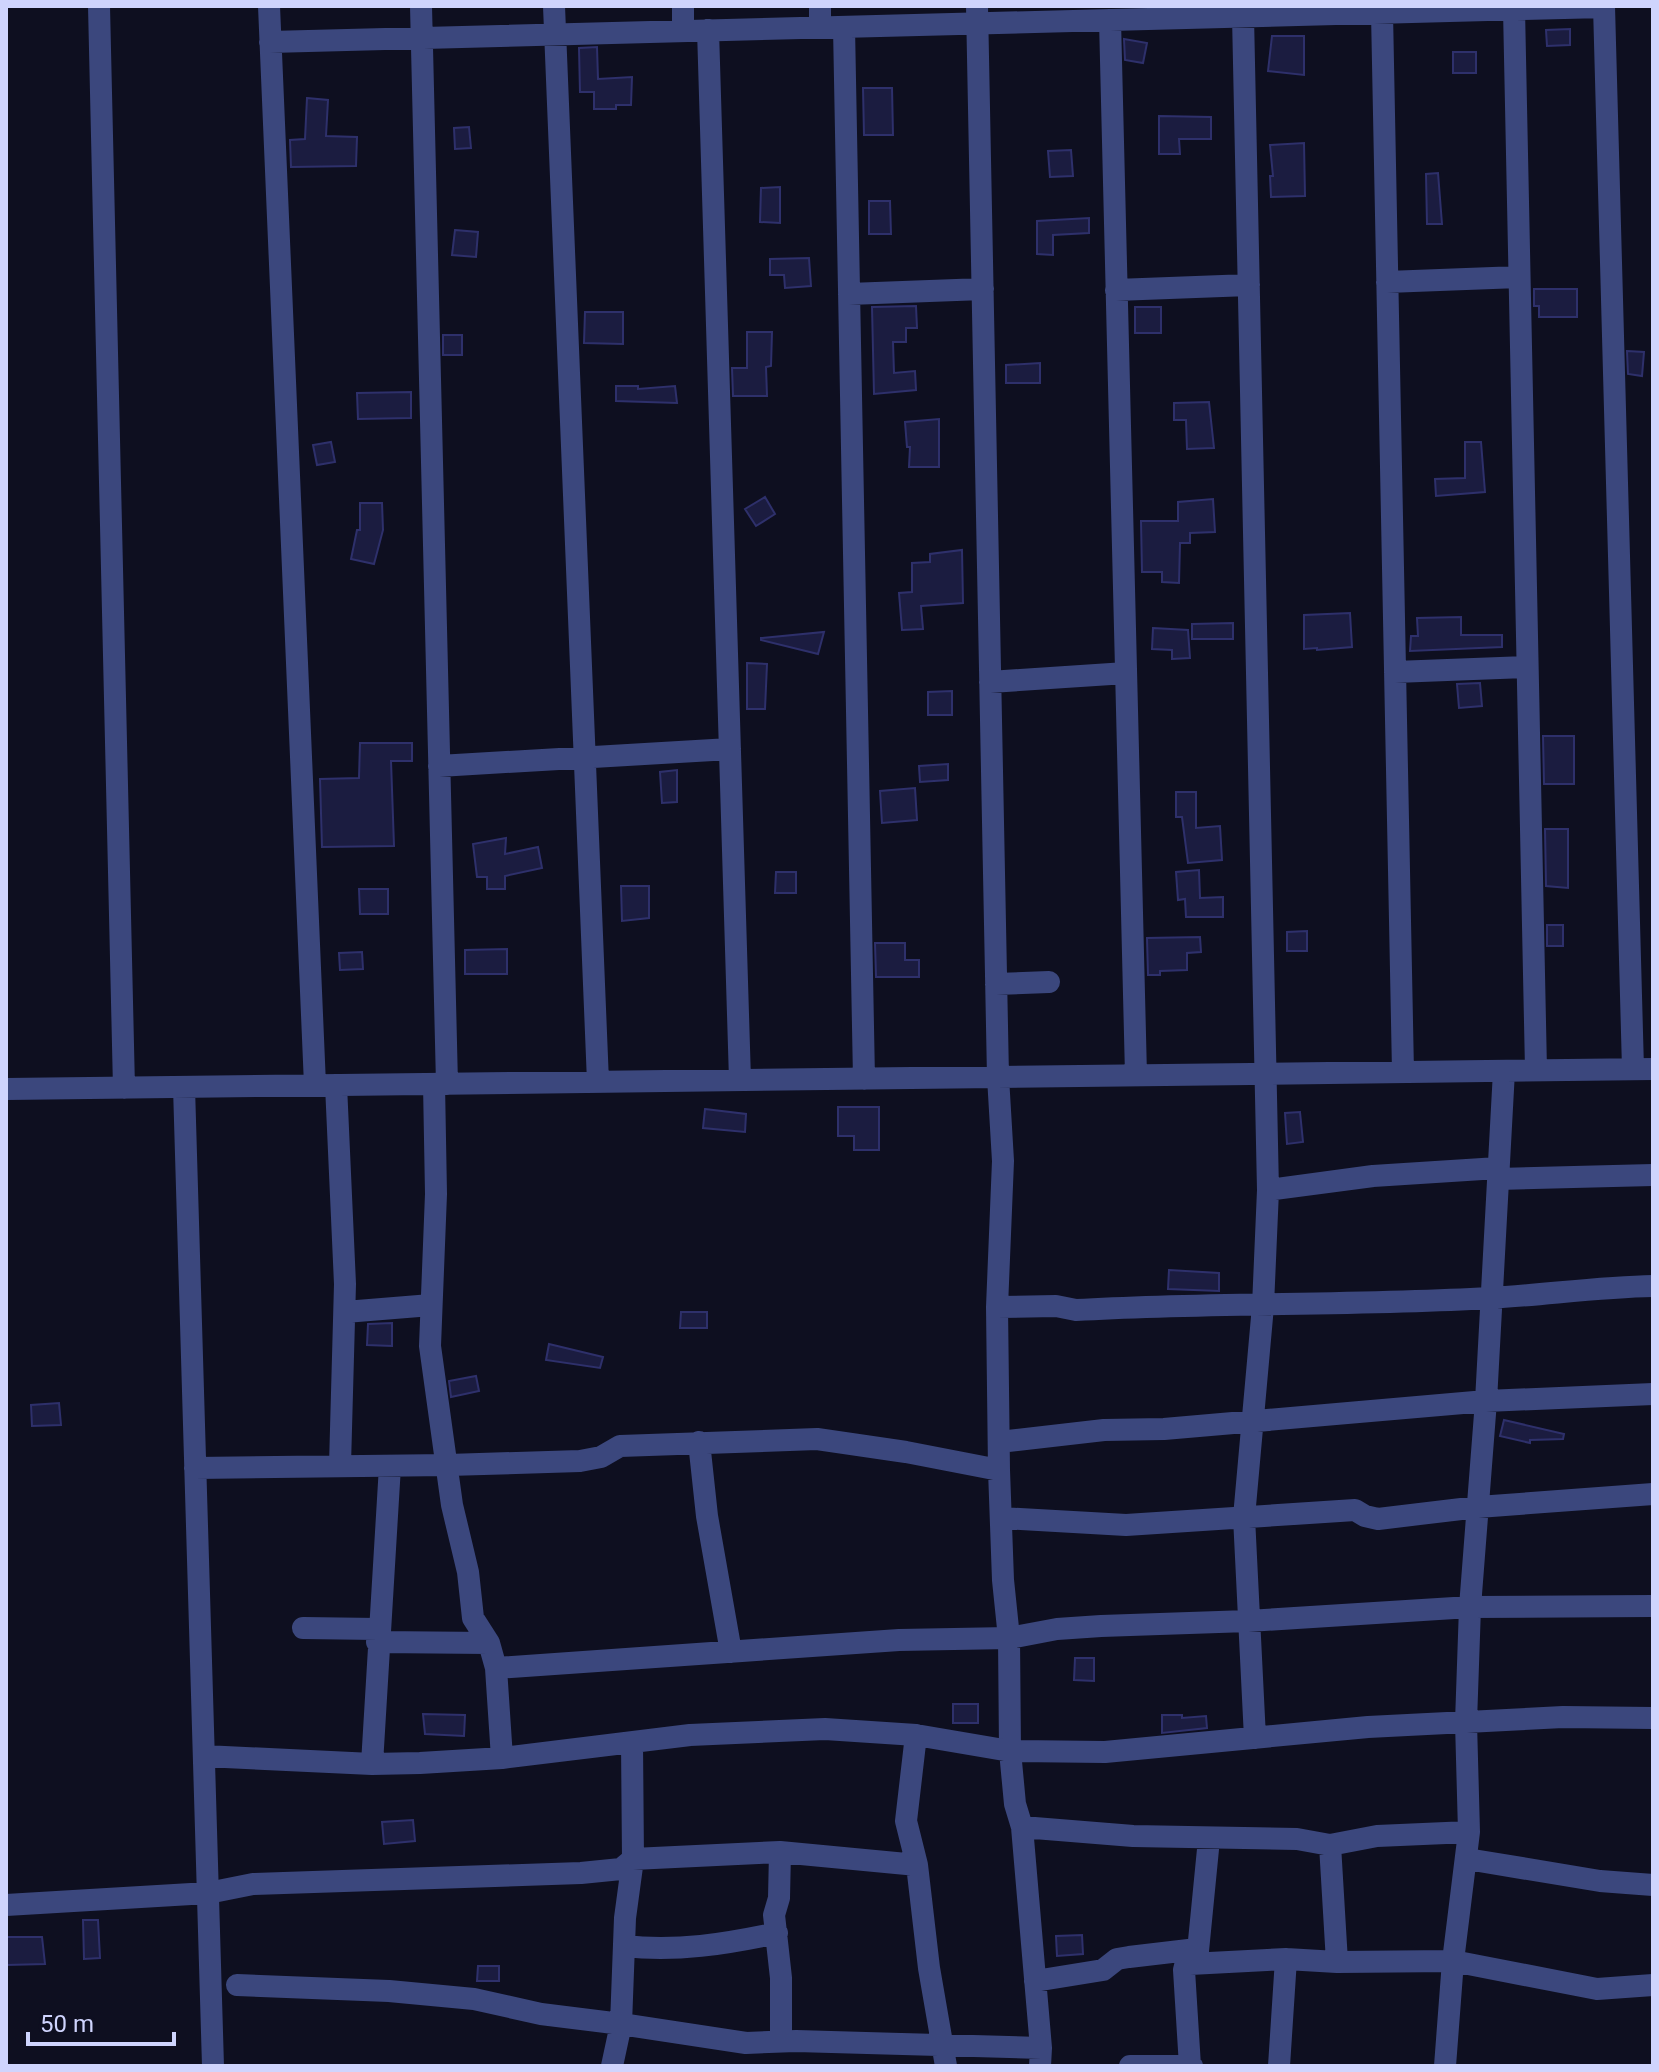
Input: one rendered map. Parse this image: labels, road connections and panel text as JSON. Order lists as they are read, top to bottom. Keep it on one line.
{"scale_bar":"50 m"}
